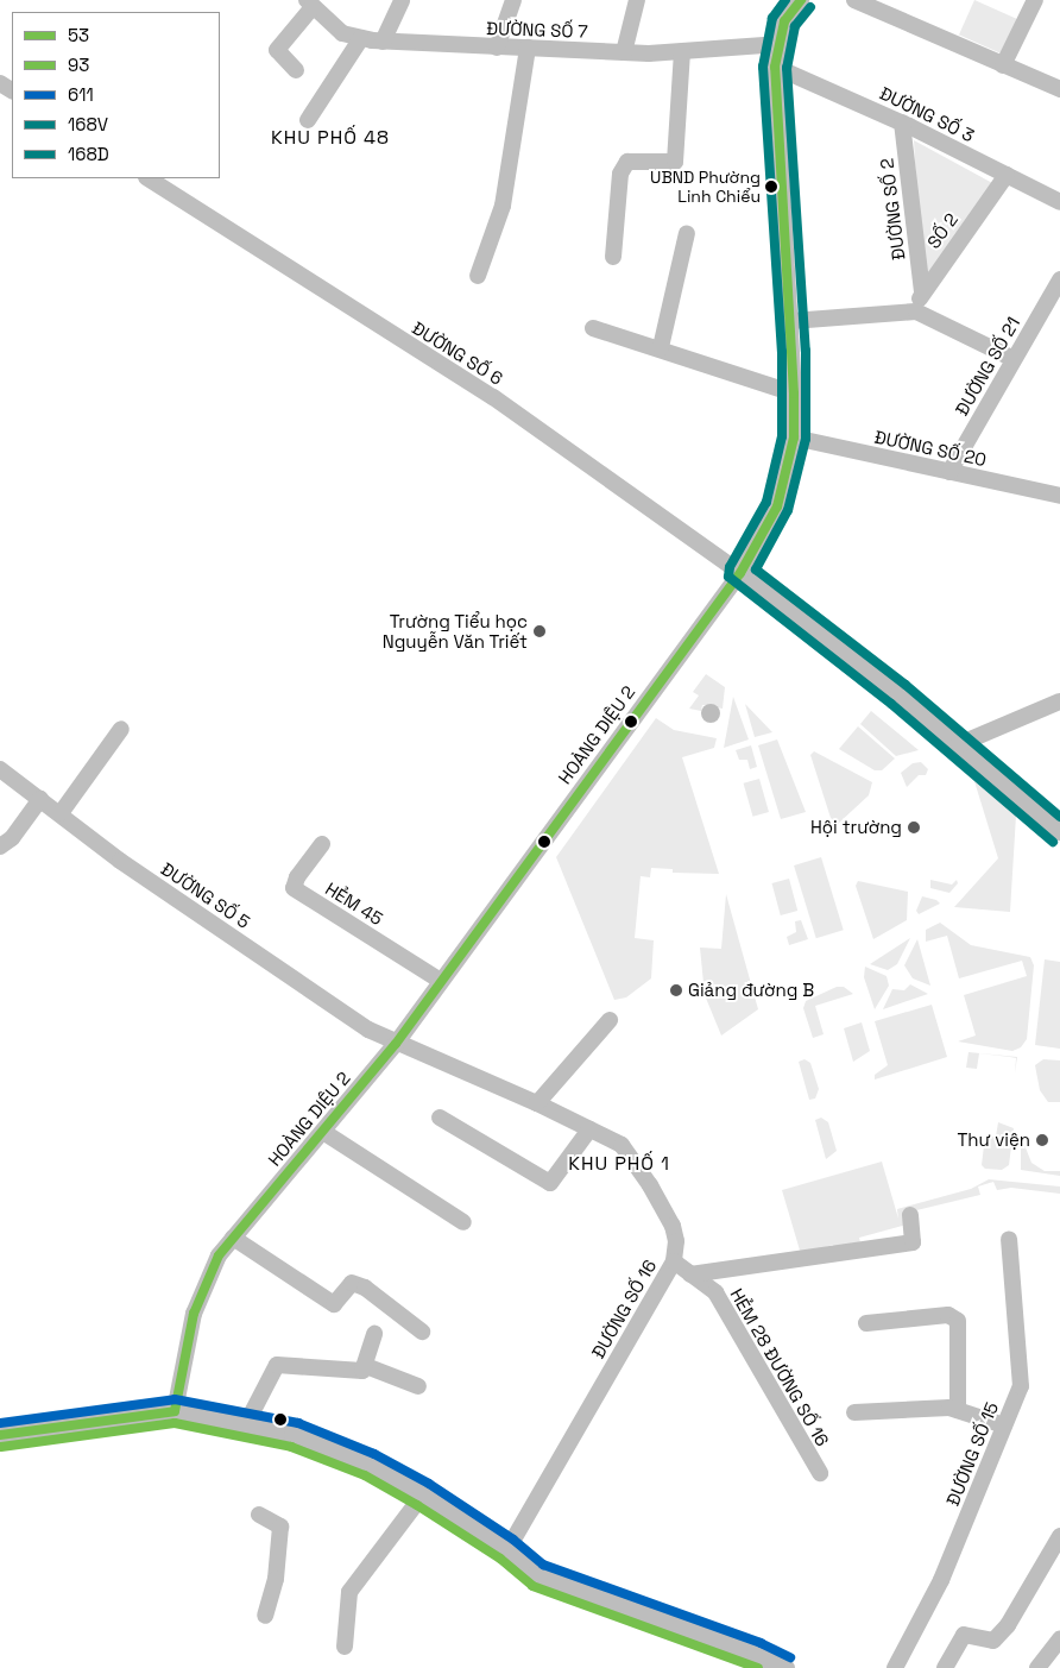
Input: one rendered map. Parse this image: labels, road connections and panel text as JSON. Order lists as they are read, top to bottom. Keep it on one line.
{"streets":{"street":["ĐƯỜNG SỐ 7","ĐƯỜNG SỐ 3","ĐƯỜNG SỐ 2","SỐ 2","ĐƯỜNG SỐ 6","ĐƯỜNG SỐ 21","ĐƯỜNG SỐ 20","HOÀNG DIỆU 2","ĐƯỜNG SỐ 5","HẺM 45","ĐƯỜNG SỐ 16","HẺM 28 ĐƯỜNG SỐ 16","ĐƯỜNG SỐ 15"]},"crossings":[["ĐƯỜNG SỐ 7","HOÀNG DIỆU 2"],["ĐƯỜNG SỐ 3","ĐƯỜNG SỐ 2"],["ĐƯỜNG SỐ 3","SỐ 2"],["ĐƯỜNG SỐ 3","HOÀNG DIỆU 2"],["ĐƯỜNG SỐ 2","SỐ 2"],["ĐƯỜNG SỐ 6","HOÀNG DIỆU 2"],["ĐƯỜNG SỐ 21","ĐƯỜNG SỐ 20"],["ĐƯỜNG SỐ 20","HOÀNG DIỆU 2"],["HOÀNG DIỆU 2","ĐƯỜNG SỐ 5"],["HOÀNG DIỆU 2","HẺM 45"],["HOÀNG DIỆU 2","ĐƯỜNG SỐ 16"],["ĐƯỜNG SỐ 5","ĐƯỜNG SỐ 16"],["ĐƯỜNG SỐ 16","HẺM 28 ĐƯỜNG SỐ 16"]],"districts":["KHU PHỐ 48","KHU PHỐ 1"],"places":["UBND Phường Linh Chiểu","Trường Tiểu học Nguyễn Văn Triết","Hội trường","Giảng đường B","Thư viện"],"lines":["transit line 53","transit line 168V","transit line 168D","transit line 611","transit line 93"],"legend":["53","93","611","168V","168D"]}
